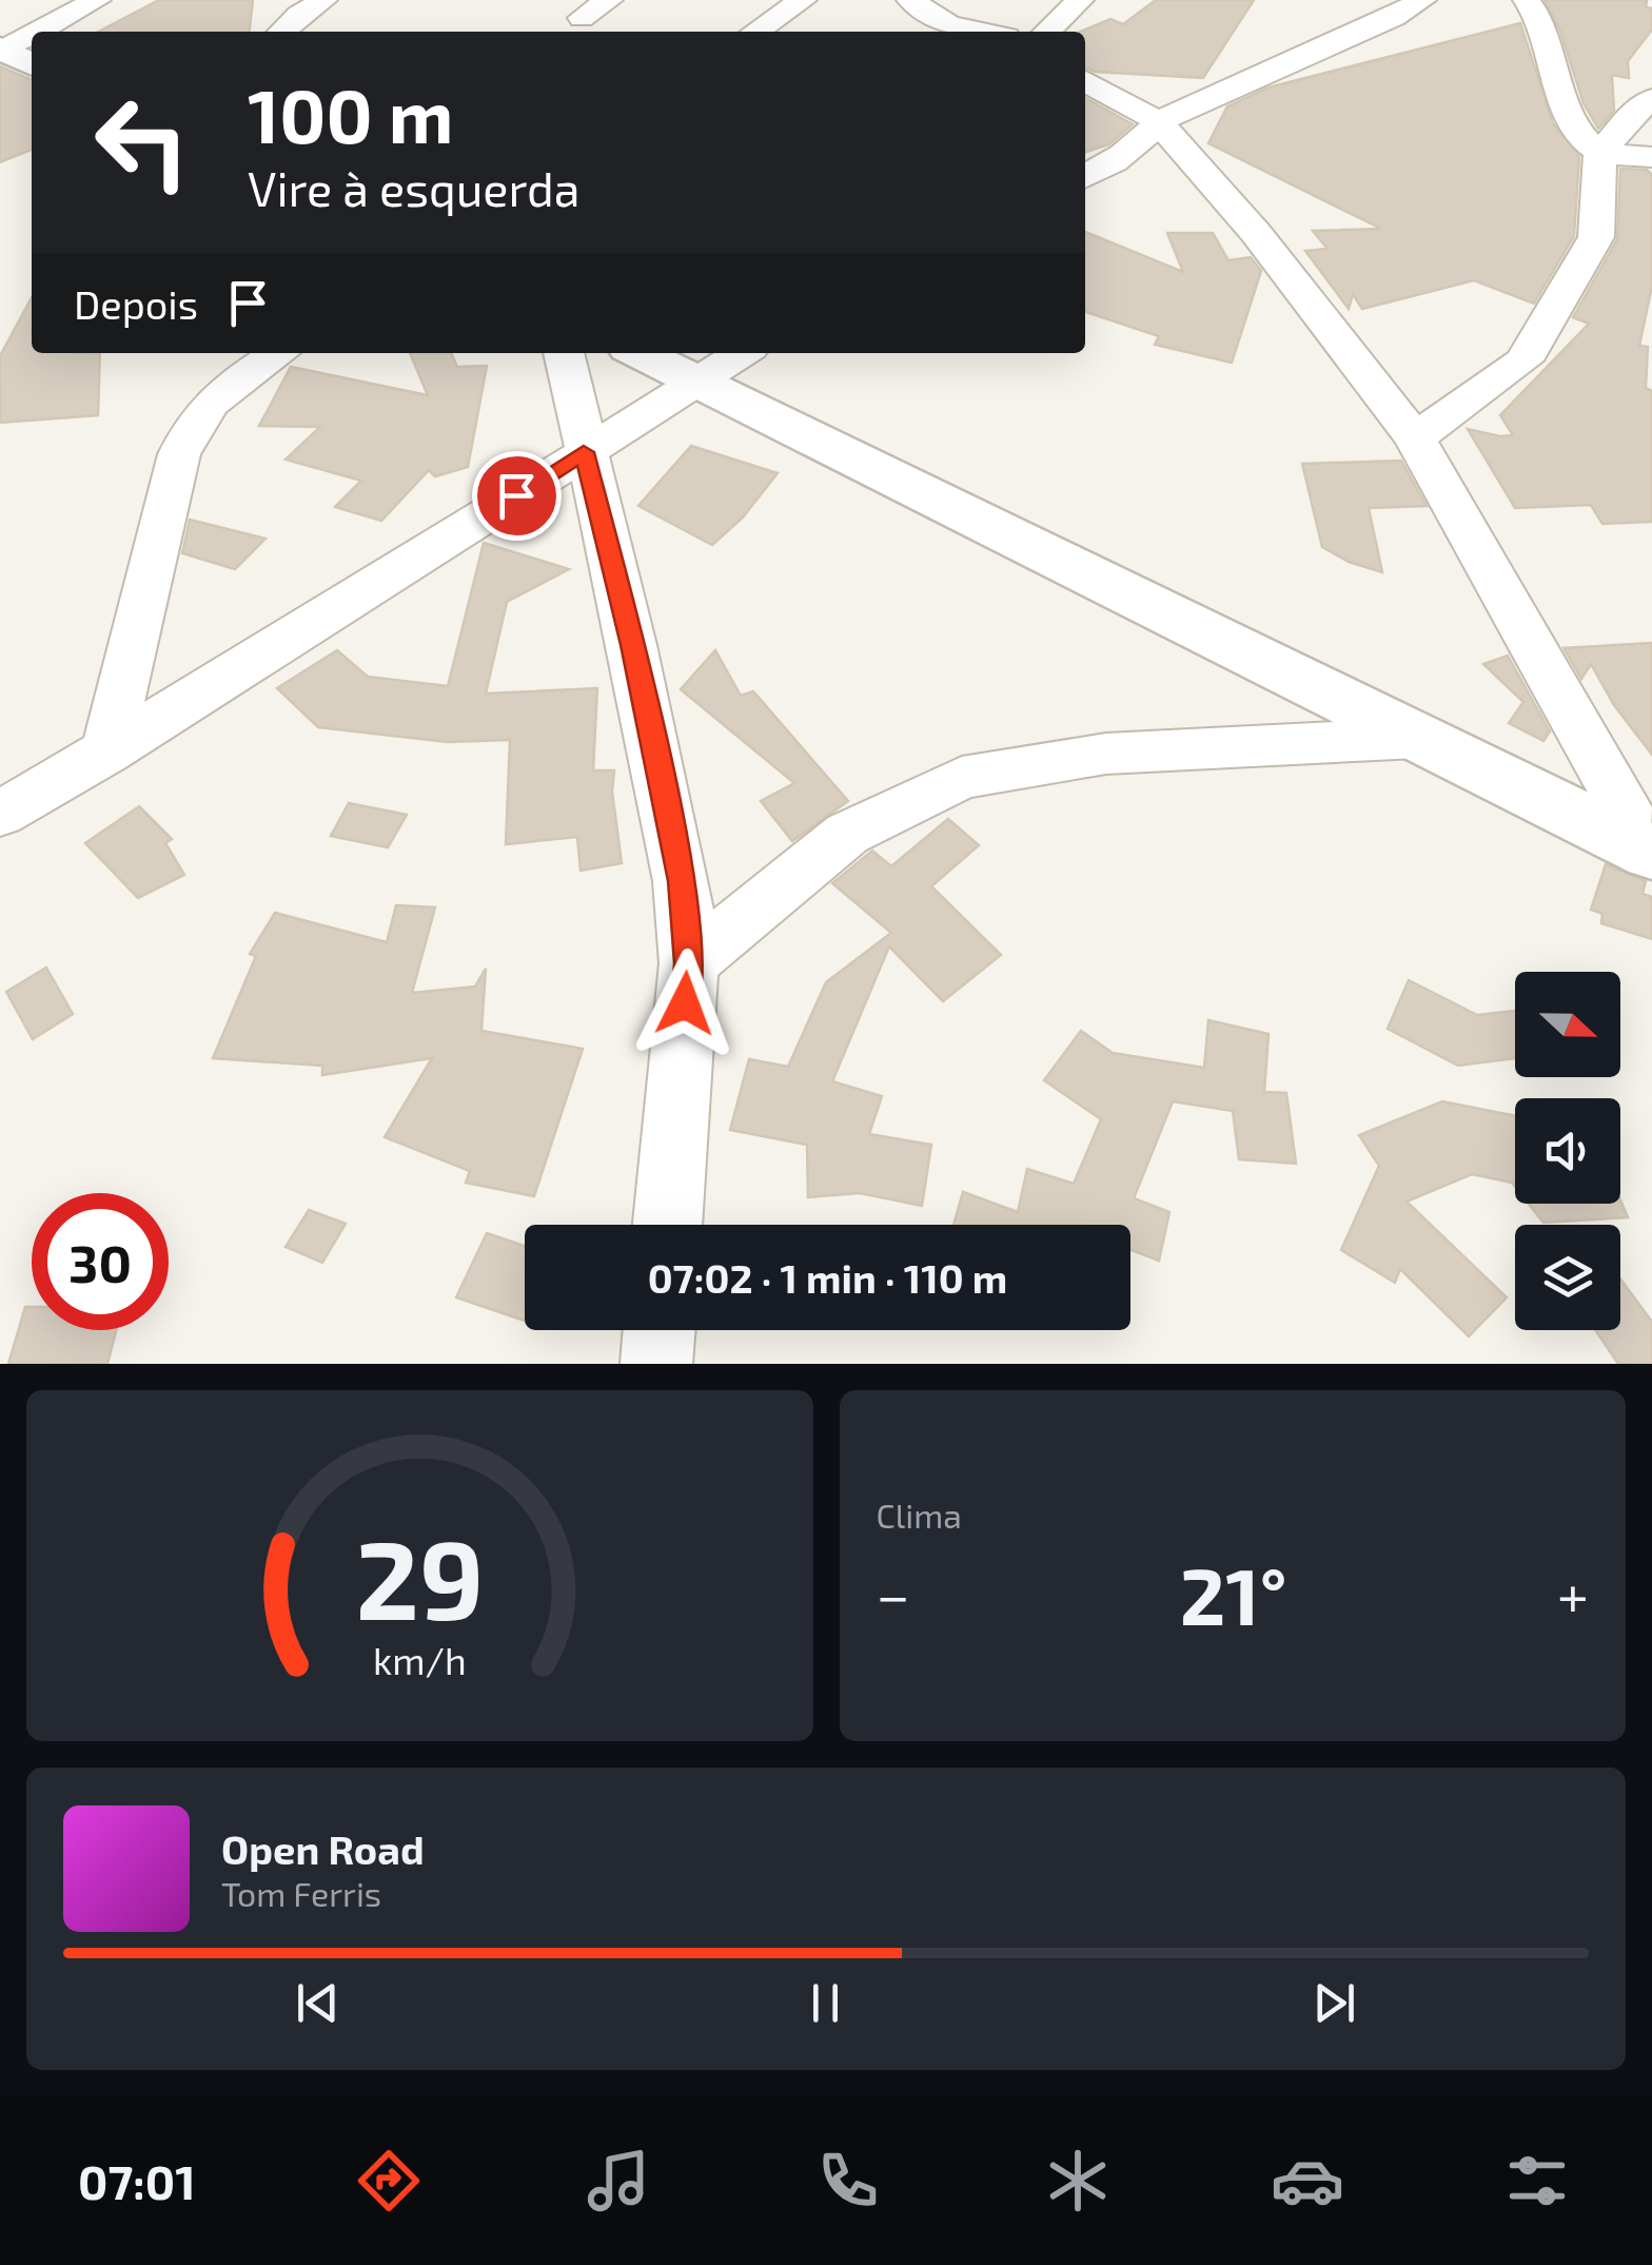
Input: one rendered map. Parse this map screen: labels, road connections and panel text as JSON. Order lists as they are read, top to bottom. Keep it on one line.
{"north":"right","page":{"turn":["100 m","Vire à esquerda"],"then":"Depois","limit":"30","trip":"07:02 · 1 min · 110 m","tile":"Clima","heat":["−","21°","+"],"song":["Open Road","Tom Ferris"],"tabs":"07:01","gauge":["29","km/h"]}}
